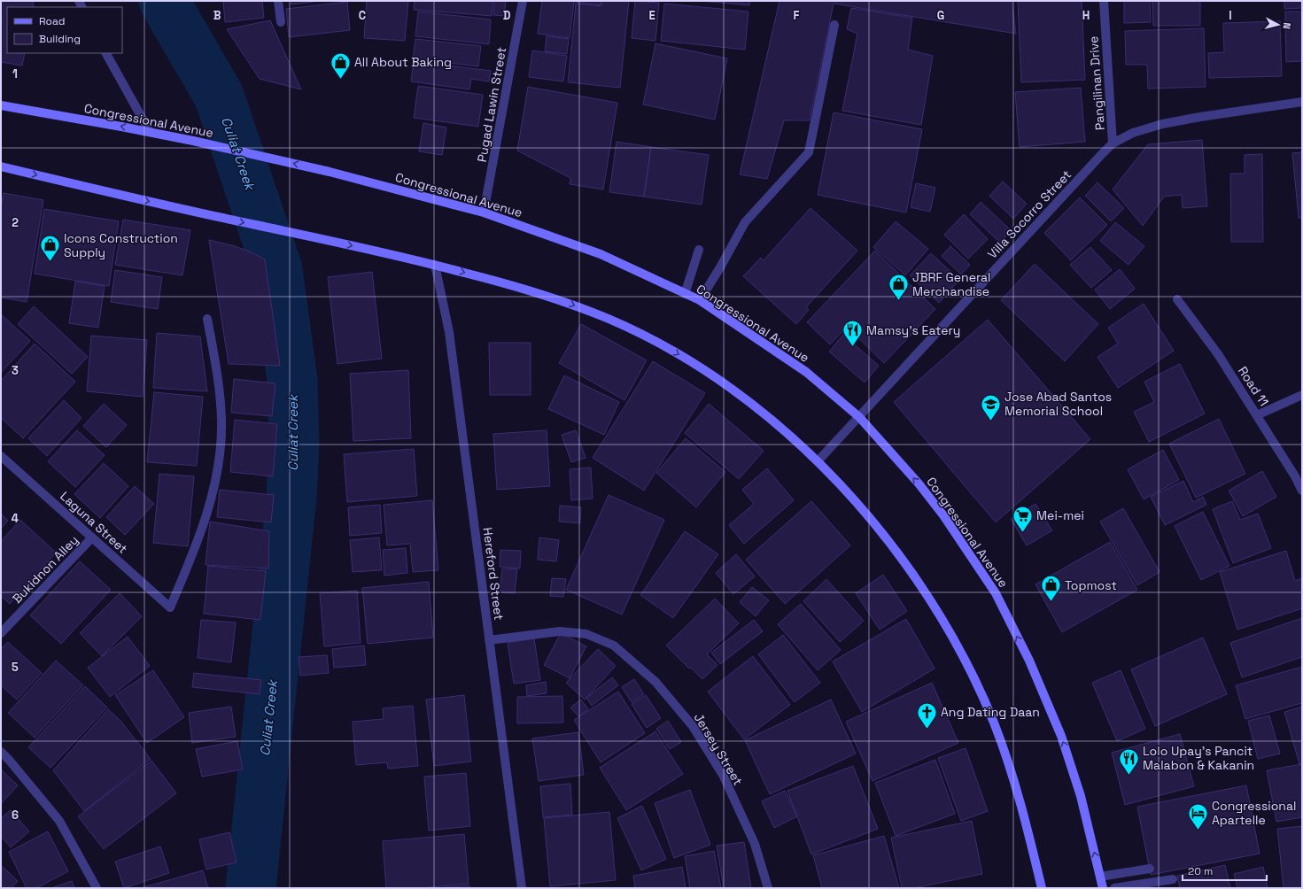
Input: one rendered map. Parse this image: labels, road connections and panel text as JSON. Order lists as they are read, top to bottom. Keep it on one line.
{"streets":{"main road":["Congressional Avenue"],"street":["Pangilinan Drive","Pugad Lawin Street","Villa Socorro Street","Road 11","Laguna Street","Bukidnon Alley","Hereford Street","Jersey Street"]},"crossings":[["Pangilinan Drive","Villa Socorro Street"],["Pugad Lawin Street","Congressional Avenue"],["Congressional Avenue","Villa Socorro Street"],["Laguna Street","Bukidnon Alley"],["Hereford Street","Jersey Street"]],"water":["Culiat Creek"],"places":{"shop":["All About Baking","Icons Construction Supply","JBRF General Merchandise","Topmost"],"restaurant":["Mamsy's Eatery","Lolo Upay's Pancit Malabon & Kakanin"],"school or university":["Jose Abad Santos Memorial School"],"supermarket":["Mei-mei"],"church":["Ang Dating Daan"],"hotel":["Congressional Apartelle"]},"legend":["Road","Building"],"scale_bar":"20 m","north":"right","grid":{"columns":["B","C","D","E","F","G","H","I"],"rows":["1","2","3","4","5","6"]}}
